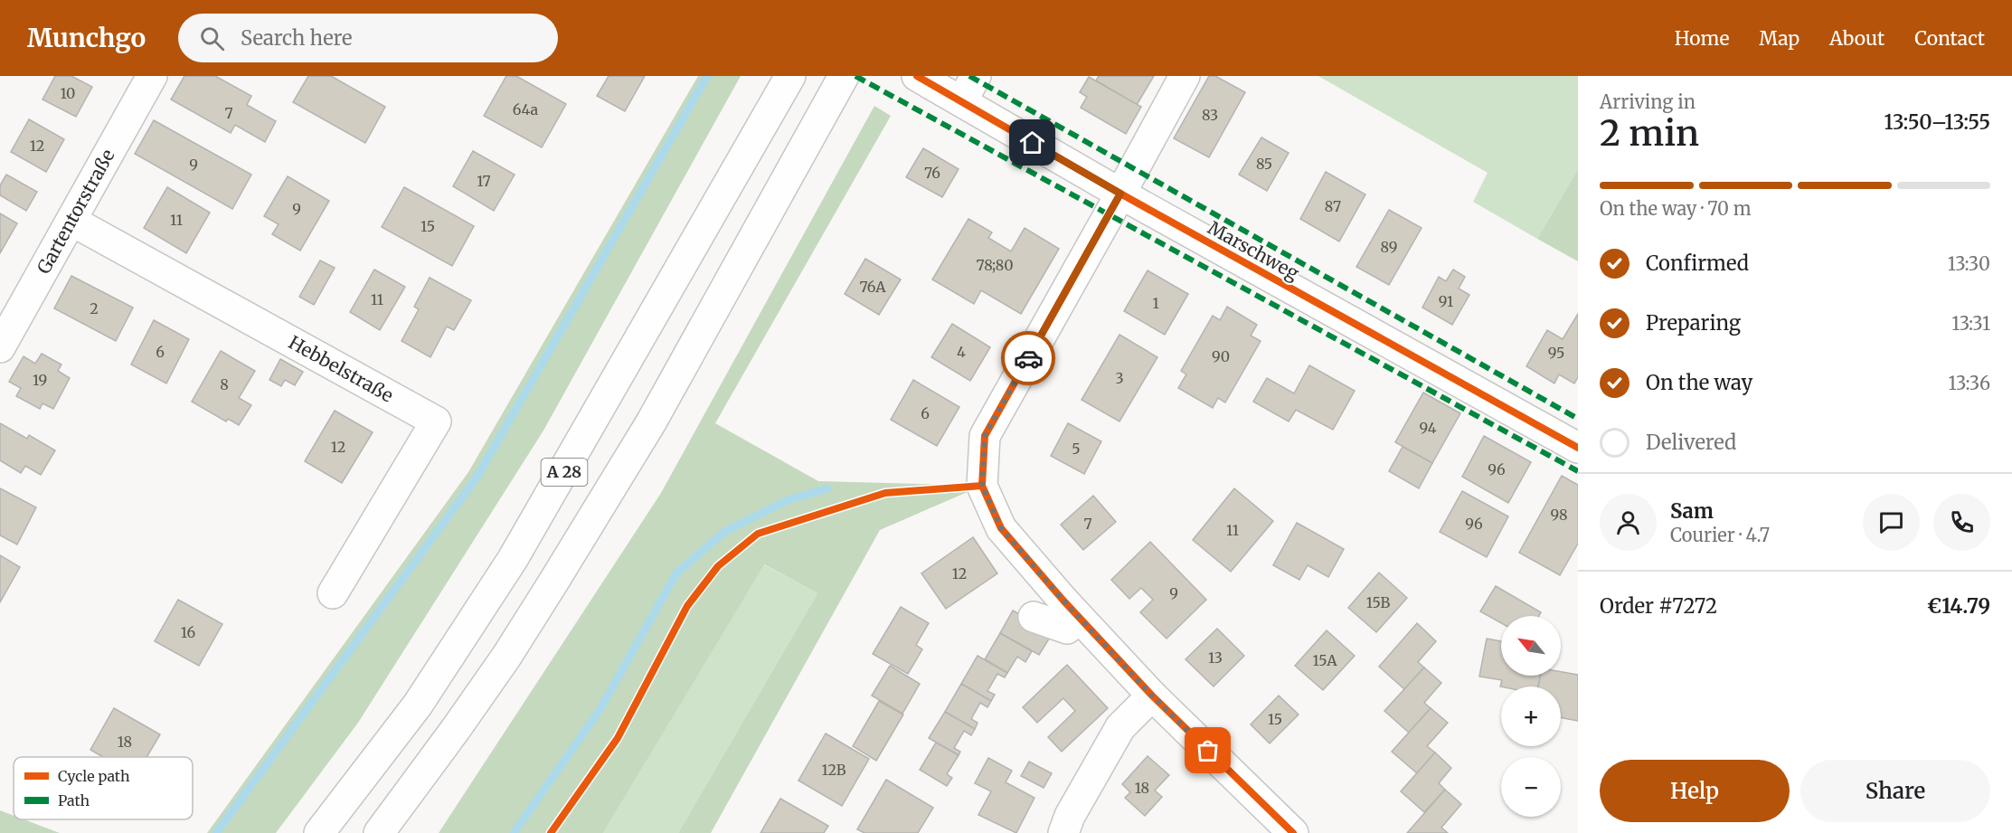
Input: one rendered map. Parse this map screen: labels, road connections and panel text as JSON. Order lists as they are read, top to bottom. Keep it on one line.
{"streets":{"main road":["Gartentorstraße","Marschweg","Hebbelstraße","A 28"]},"crossings":[["Gartentorstraße","Hebbelstraße"]],"house_numbers":["10","64a","7","83","12","85","9","76","17","87","9","11","15","89","78;80","76A","11","91","1","2","6","4","95","90","3","19","8","6","94","12","5","96","98","7","96","11","12","9","15B","16","13","15A","15","18","12B","18"],"legend":["Cycle path","Path"],"north":"top left","page":{"header":"Munchgo","search":"Search here","nav":["Home","Map","About","Contact"],"heading":["2 min","Arriving in","13:50–13:55"],"panel":["Sam","Courier · 4.7","Order #7272","€14.79"],"bar":"On the way · 70 m","list":[["Confirmed","13:30"],["Preparing","13:31"],["On the way","13:36"],"Delivered"],"map_buttons":["+","−"],"buttons":["Help","Share"]}}
